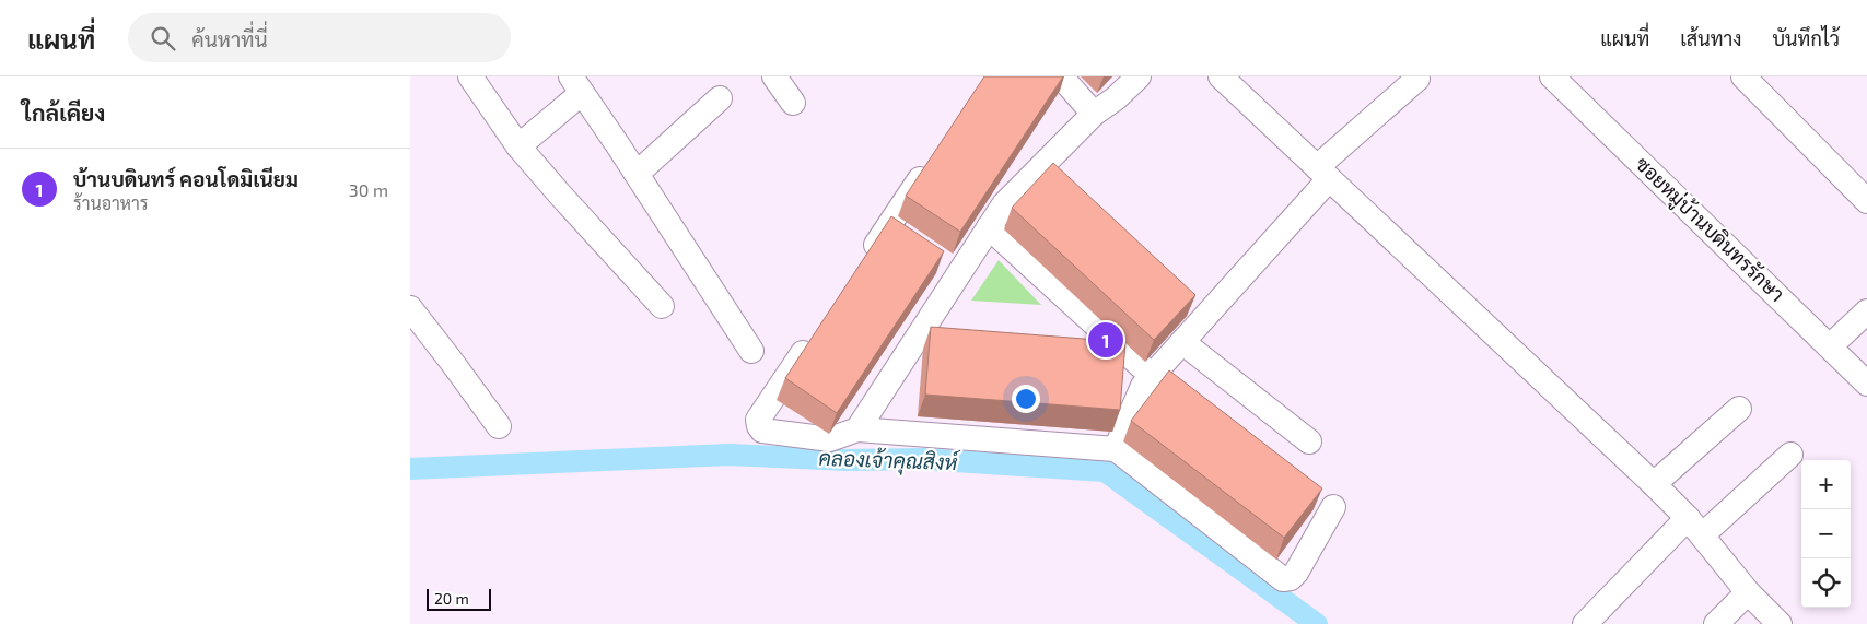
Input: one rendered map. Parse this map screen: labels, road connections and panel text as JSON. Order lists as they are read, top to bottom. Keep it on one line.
{"streets":{"street":["ซอยหมู่บ้านบดินทรรักษา"]},"water":["คลองเจ้าคุณสิงห์"],"scale_bar":"20 m","page":{"header":"แผนที่","search":"ค้นหาที่นี่","nav":["แผนที่","เส้นทาง","บันทึกไว้"],"heading":"ใกล้เคียง","list":[{"mark":"1","name":"บ้านบดินทร์ คอนโดมิเนียม","note":"ร้านอาหาร","value":"30 m"}],"pins":"1","map_buttons":["+","−"],"scale":"20 m"}}
